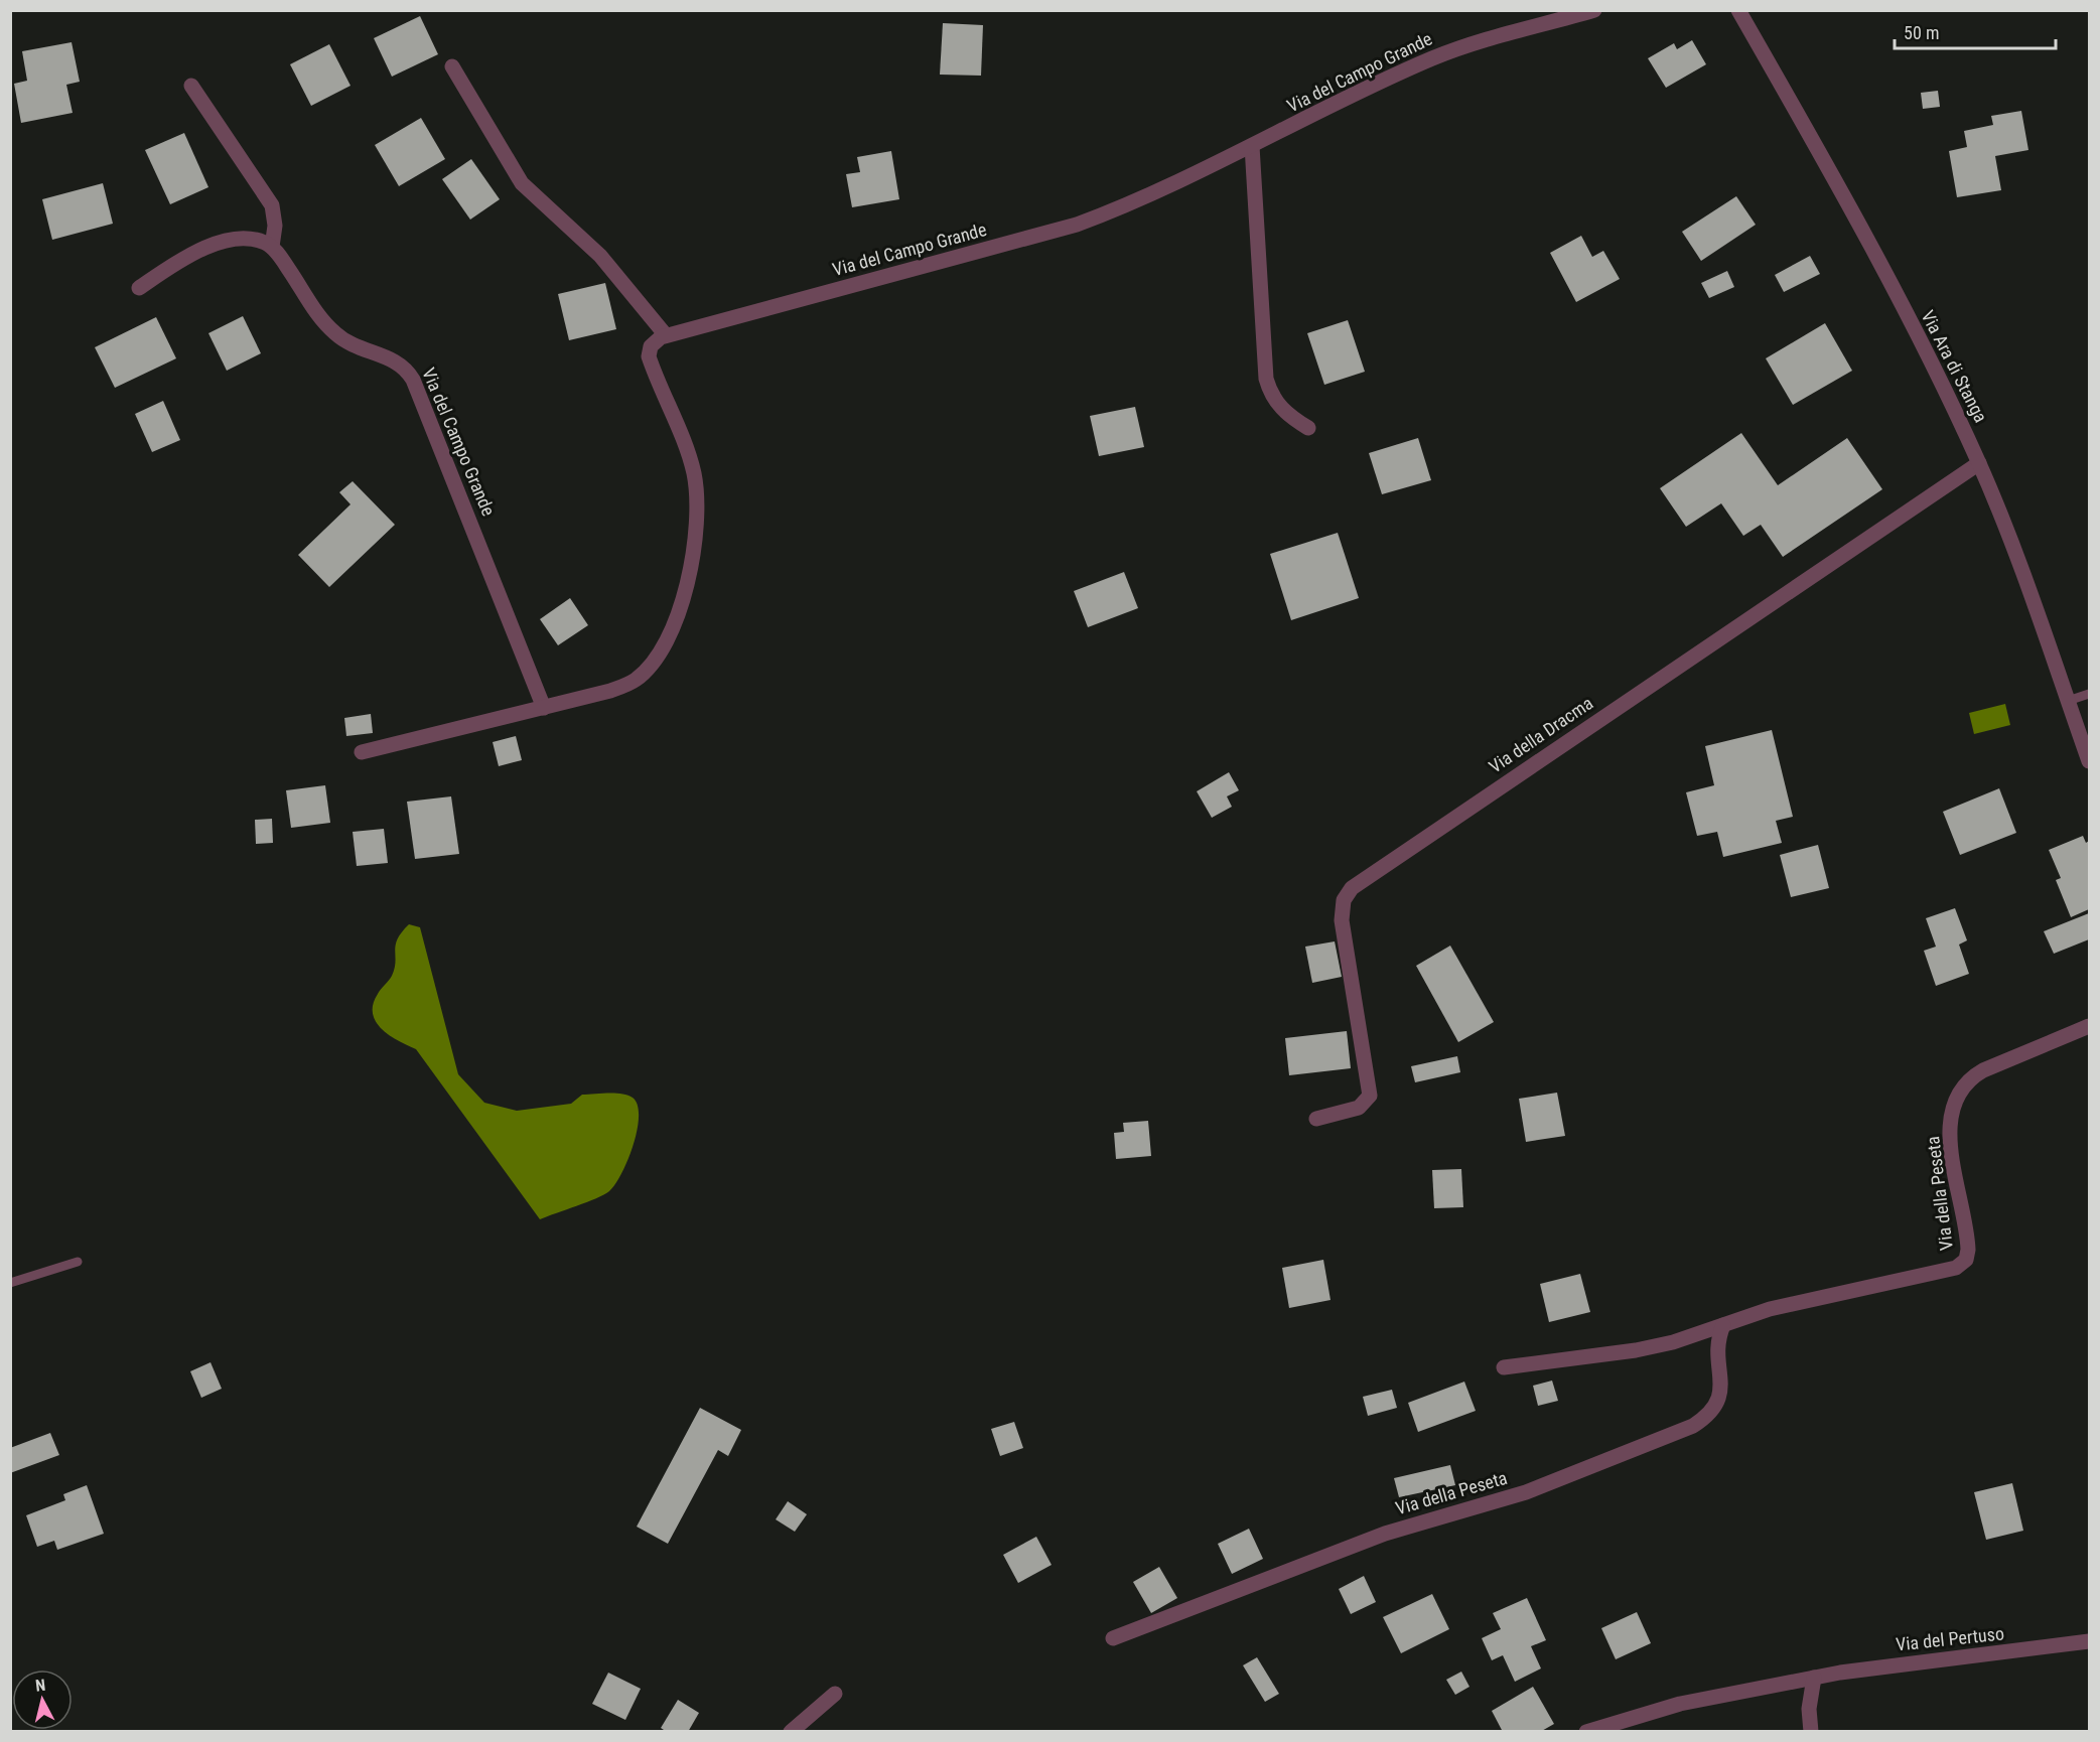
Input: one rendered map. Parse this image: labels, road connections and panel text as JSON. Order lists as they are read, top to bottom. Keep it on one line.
{"streets":{"street":["Via del Campo Grande","Via Ara di Stanga","Via della Dracma","Via della Peseta","Via del Pertuso"]},"crossings":[["Via Ara di Stanga","Via della Dracma"]],"scale_bar":"50 m","north":"top"}
